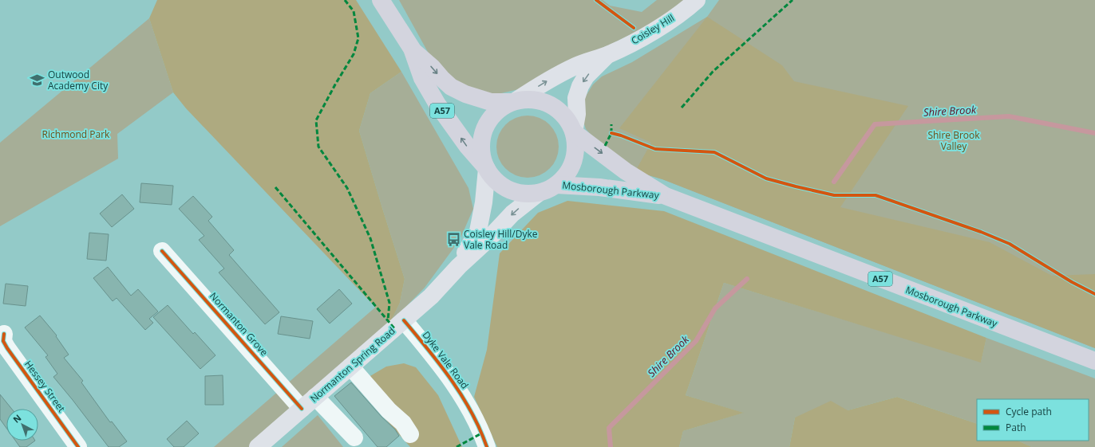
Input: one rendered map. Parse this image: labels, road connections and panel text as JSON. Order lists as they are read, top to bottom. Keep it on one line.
{"streets":{"highway":["A57","Mosborough Parkway"],"main road":["Coisley Hill","Normanton Spring Road"],"street":["Normanton Grove","Dyke Vale Road","Hessey Street"]},"crossings":[["Coisley Hill","A57"],["Coisley Hill","Mosborough Parkway"],["Coisley Hill","Normanton Spring Road"],["A57","Mosborough Parkway"],["A57","Normanton Spring Road"],["Mosborough Parkway","Normanton Spring Road"],["Normanton Grove","Normanton Spring Road"],["Dyke Vale Road","Normanton Spring Road"]],"water":["Shire Brook"],"parks":["Richmond Park","Shire Brook Valley"],"places":{"school or university":["Outwood Academy City"],"bus stop":["Coisley Hill/Dyke Vale Road"]},"legend":["Cycle path","Path"],"north":"top left"}
